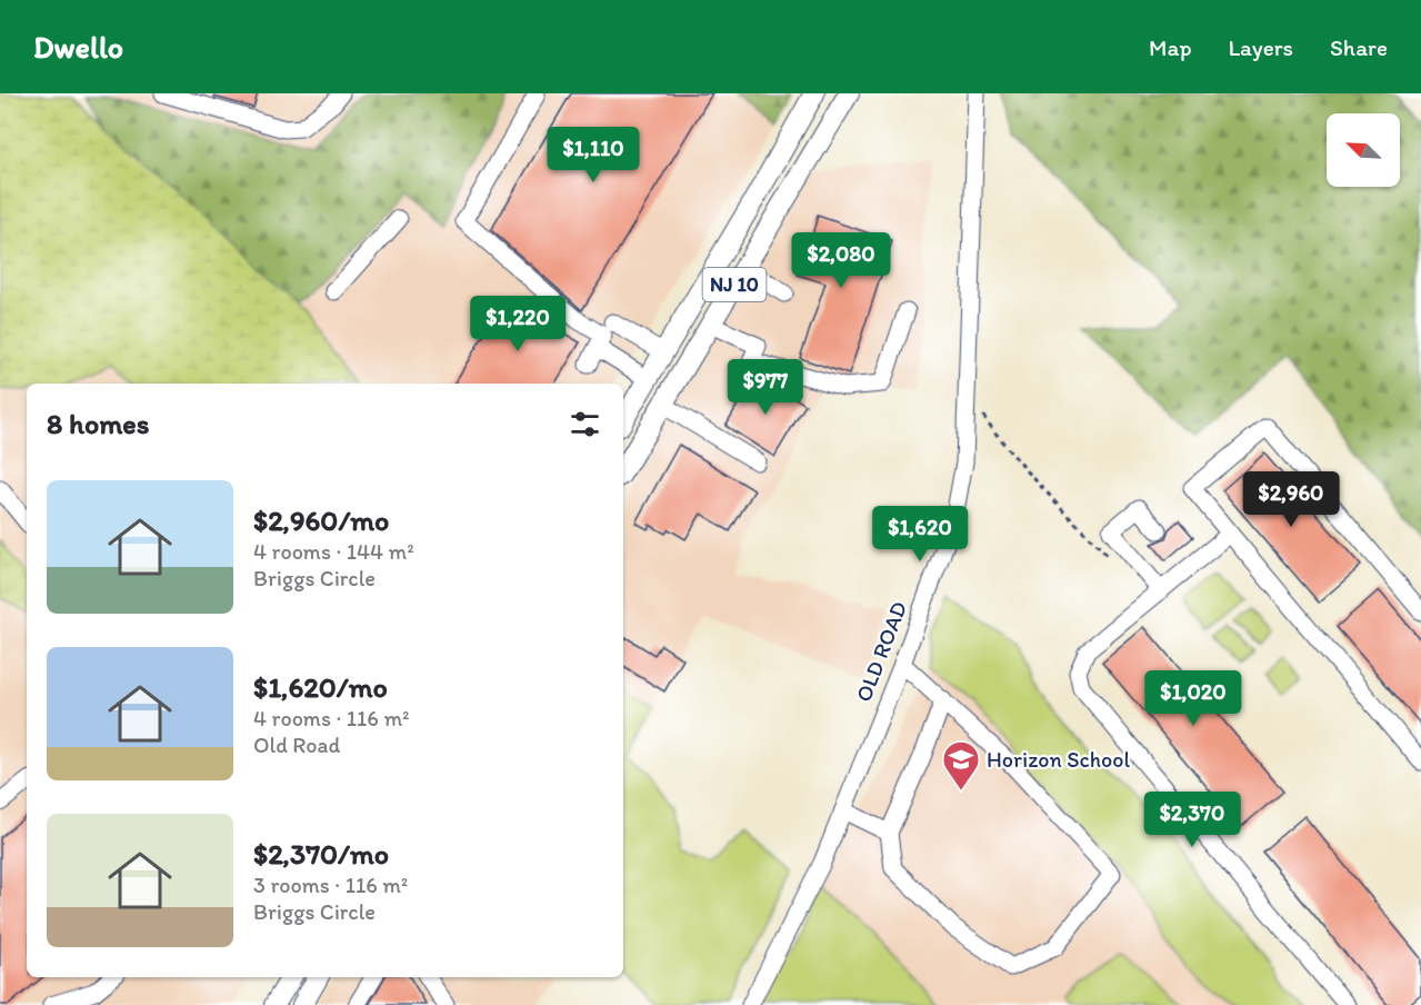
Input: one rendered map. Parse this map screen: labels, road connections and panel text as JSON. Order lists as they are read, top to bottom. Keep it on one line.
{"streets":{"main road":["NJ 10"],"street":["OLD ROAD"]},"places":{"school or university":["Horizon School"]},"north":"top left","page":{"header":"Dwello","nav":["Map","Layers","Share"],"price":["$1,110","$2,080","$1,220","$977","$2,960","$1,620","$1,020","$2,370"],"heading":"8 homes","list":[{"name":"$2,960/mo","note":"4 rooms · 144 m² · Briggs Circle"},{"name":"$1,620/mo","note":"4 rooms · 116 m² · Old Road"},{"name":"$2,370/mo","note":"3 rooms · 116 m² · Briggs Circle"}]}}
